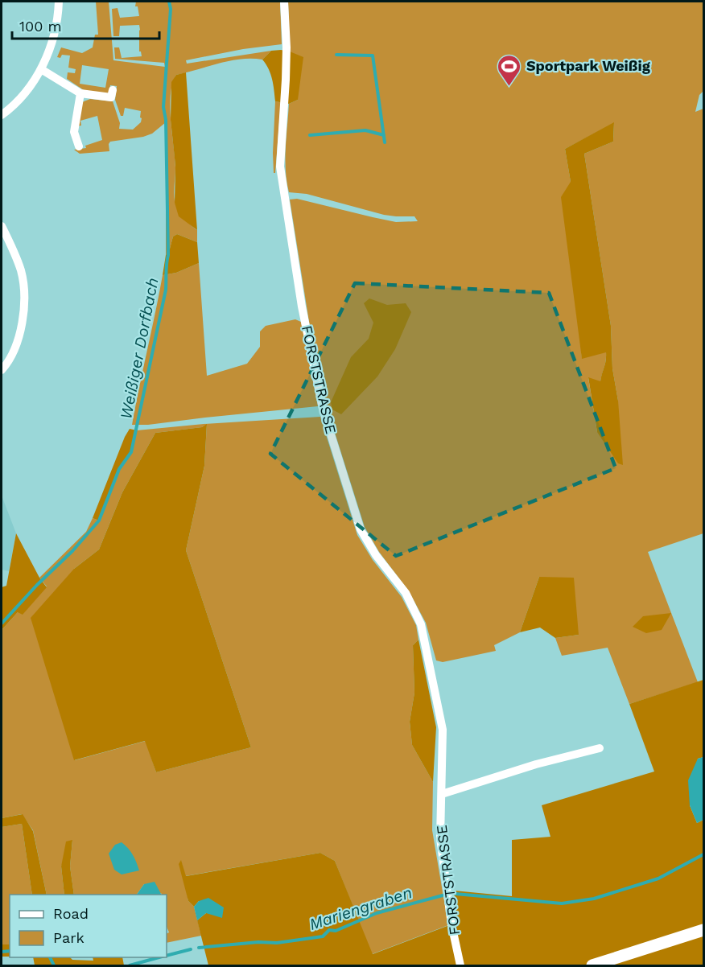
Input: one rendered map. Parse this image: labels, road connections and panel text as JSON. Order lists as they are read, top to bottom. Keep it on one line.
{"streets":{"street":["FORSTSTRASSE"]},"water":["Weißiger Dorfbach","Mariengraben"],"places":{"sports":["Sportpark Weißig"]},"legend":["Road","Park"],"scale_bar":"100 m"}
